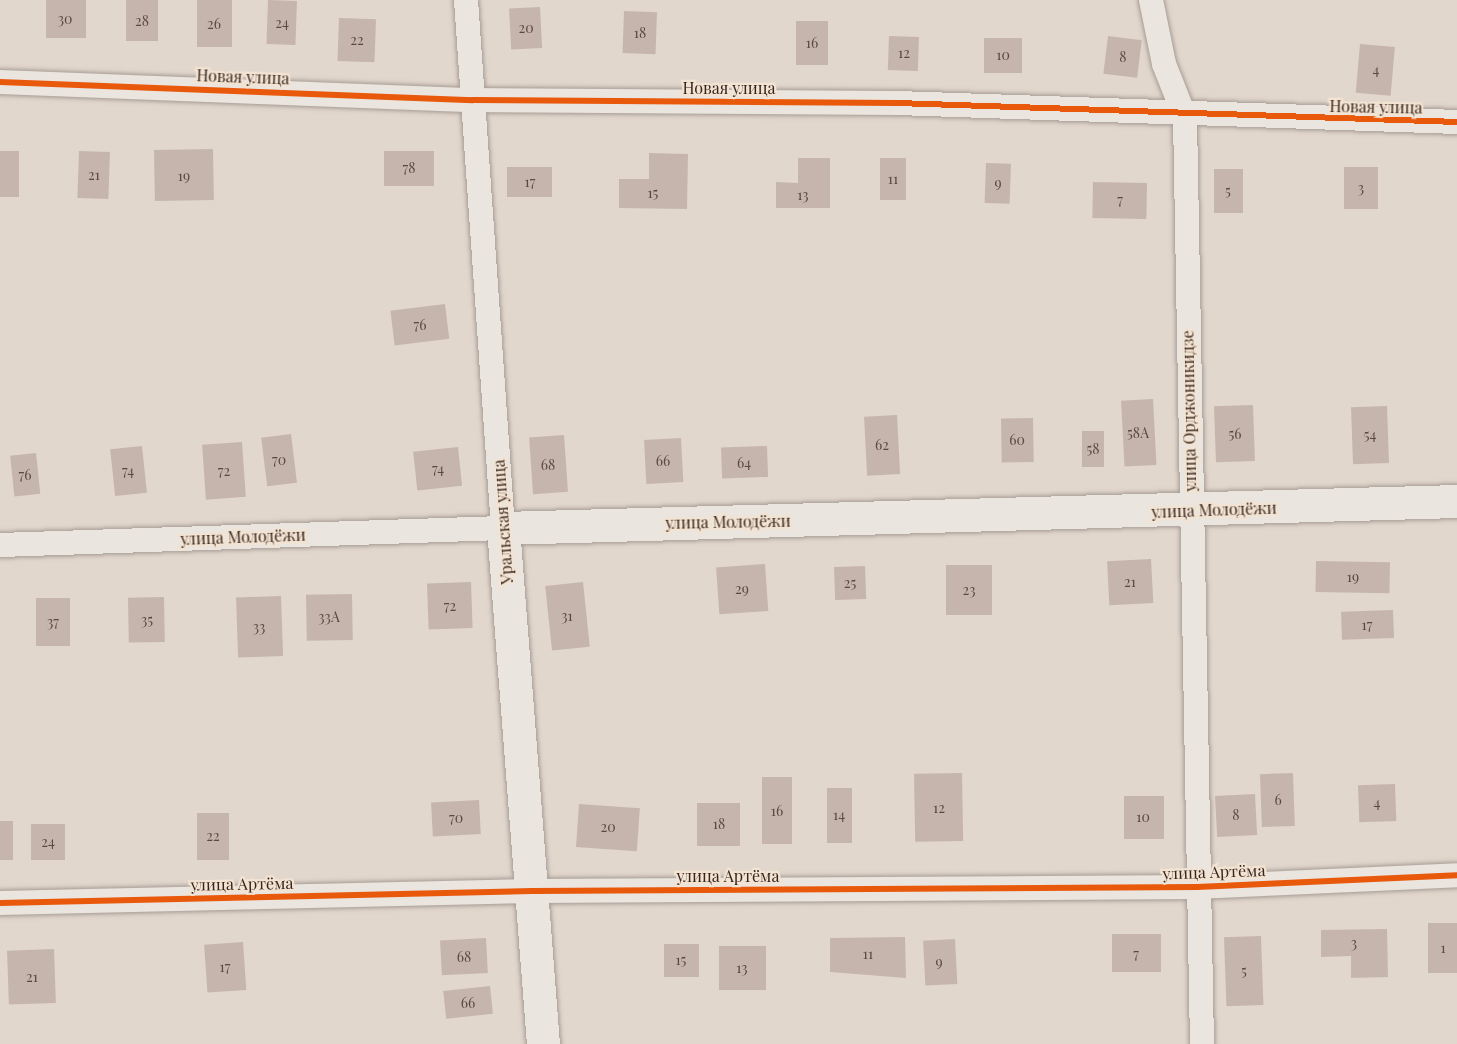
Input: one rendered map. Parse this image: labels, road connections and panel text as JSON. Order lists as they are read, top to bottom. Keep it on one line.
{"streets":{"main road":["улица Молодёжи","Уральская улица"],"street":["Новая улица","улица Орджоникидзе","улица Артёма"]},"crossings":[["Новая улица","улица Орджоникидзе"],["Новая улица","Уральская улица"],["улица Орджоникидзе","улица Молодёжи"],["улица Орджоникидзе","улица Артёма"],["улица Молодёжи","Уральская улица"],["Уральская улица","улица Артёма"]],"house_numbers":["30","28","24","26","20","18","22","16","12","10","8","4","78","21","19","11","17","9","3","5","15","13","7","76","58А","56","54","60","62","58","70","66","64","68","74","74","72","76","19","21","25","29","23","72","31","33А","35","37","17","33","6","4","12","16","14","8","10","70","18","20","22","24","3","1","11","7","68","15","9","17","13","5","21","66"]}
